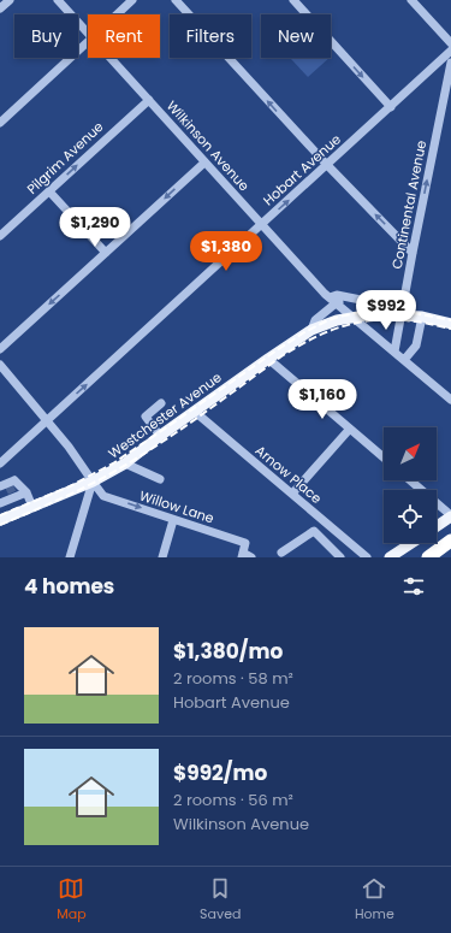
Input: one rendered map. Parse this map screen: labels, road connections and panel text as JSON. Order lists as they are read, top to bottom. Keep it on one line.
{"streets":{"main road":["Westchester Avenue"],"street":["Wilkinson Avenue","Pilgrim Avenue","Hobart Avenue","Continental Avenue","Arnow Place","Willow Lane"]},"crossings":[["Wilkinson Avenue","Pilgrim Avenue"],["Wilkinson Avenue","Hobart Avenue"],["Wilkinson Avenue","Continental Avenue"],["Wilkinson Avenue","Westchester Avenue"],["Hobart Avenue","Willow Lane"],["Continental Avenue","Westchester Avenue"],["Westchester Avenue","Arnow Place"],["Westchester Avenue","Willow Lane"]],"one_way":["Pilgrim Avenue","Hobart Avenue","Continental Avenue"],"north":"top right","page":{"chip":["Buy","Rent","Filters","New"],"price":["$1,290","$1,380","$992","$1,160"],"heading":"4 homes","list":[{"name":"$1,380/mo","note":"2 rooms · 58 m² · Hobart Avenue"},{"name":"$992/mo","note":"2 rooms · 56 m² · Wilkinson Avenue"}],"tabs":["Map","Saved","Home"]}}
